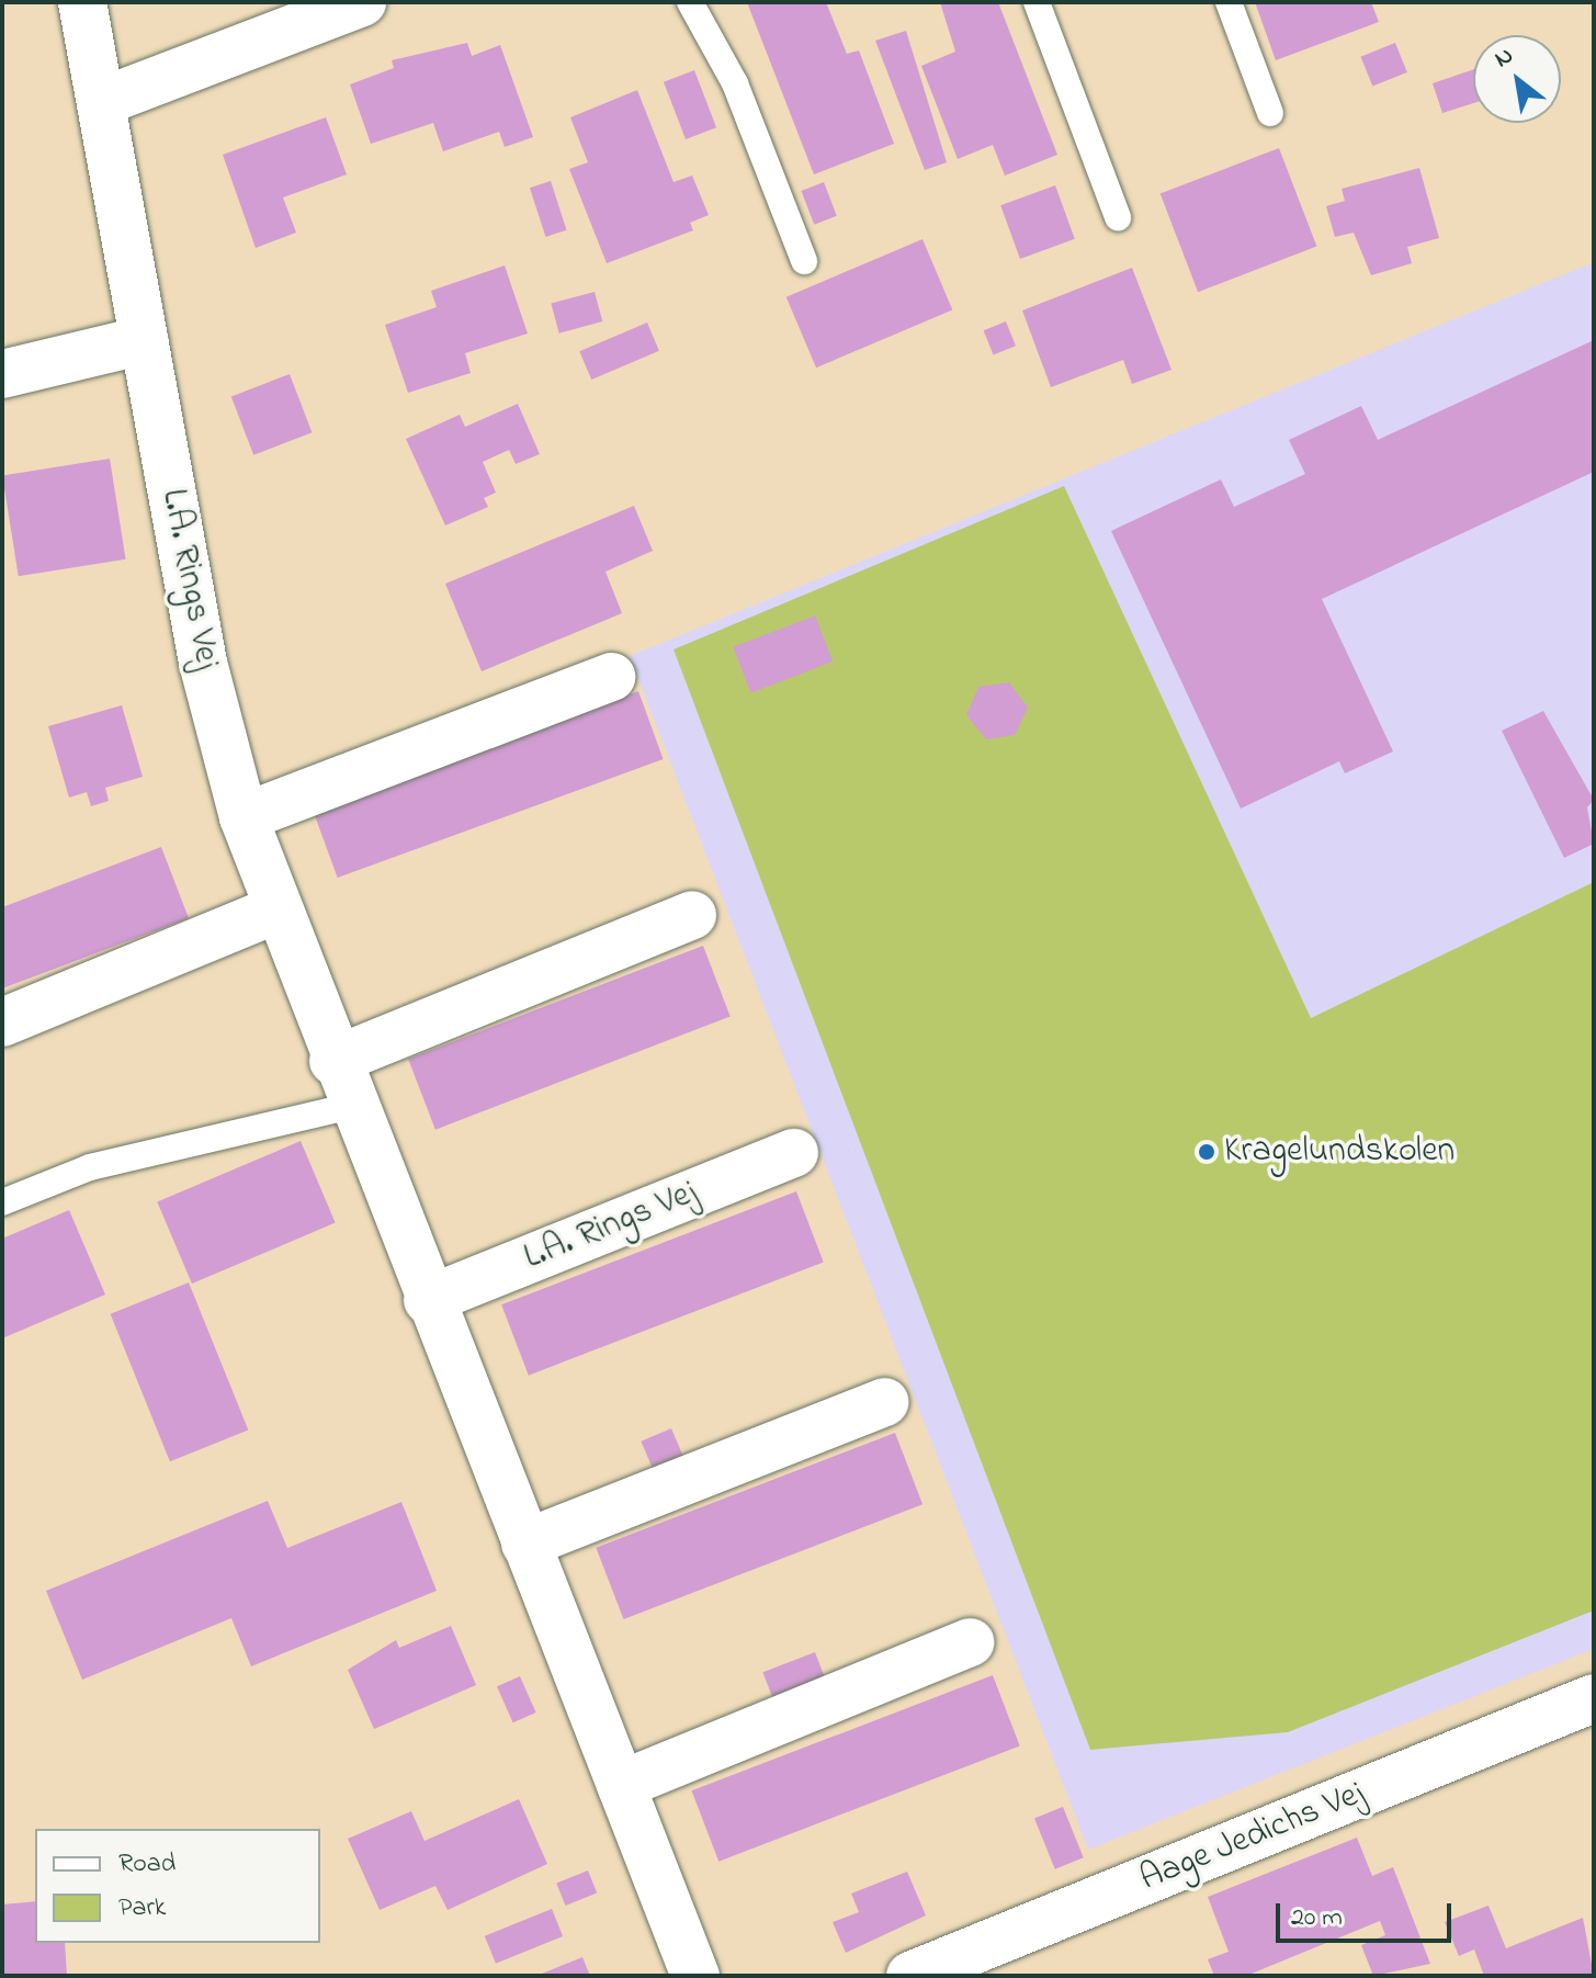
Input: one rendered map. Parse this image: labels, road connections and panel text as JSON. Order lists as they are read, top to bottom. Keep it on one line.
{"streets":{"street":["L.A. Rings Vej","Aage Jedichs Vej"]},"places":["Kragelundskolen"],"legend":["Road","Park"],"scale_bar":"20 m","north":"top left"}
